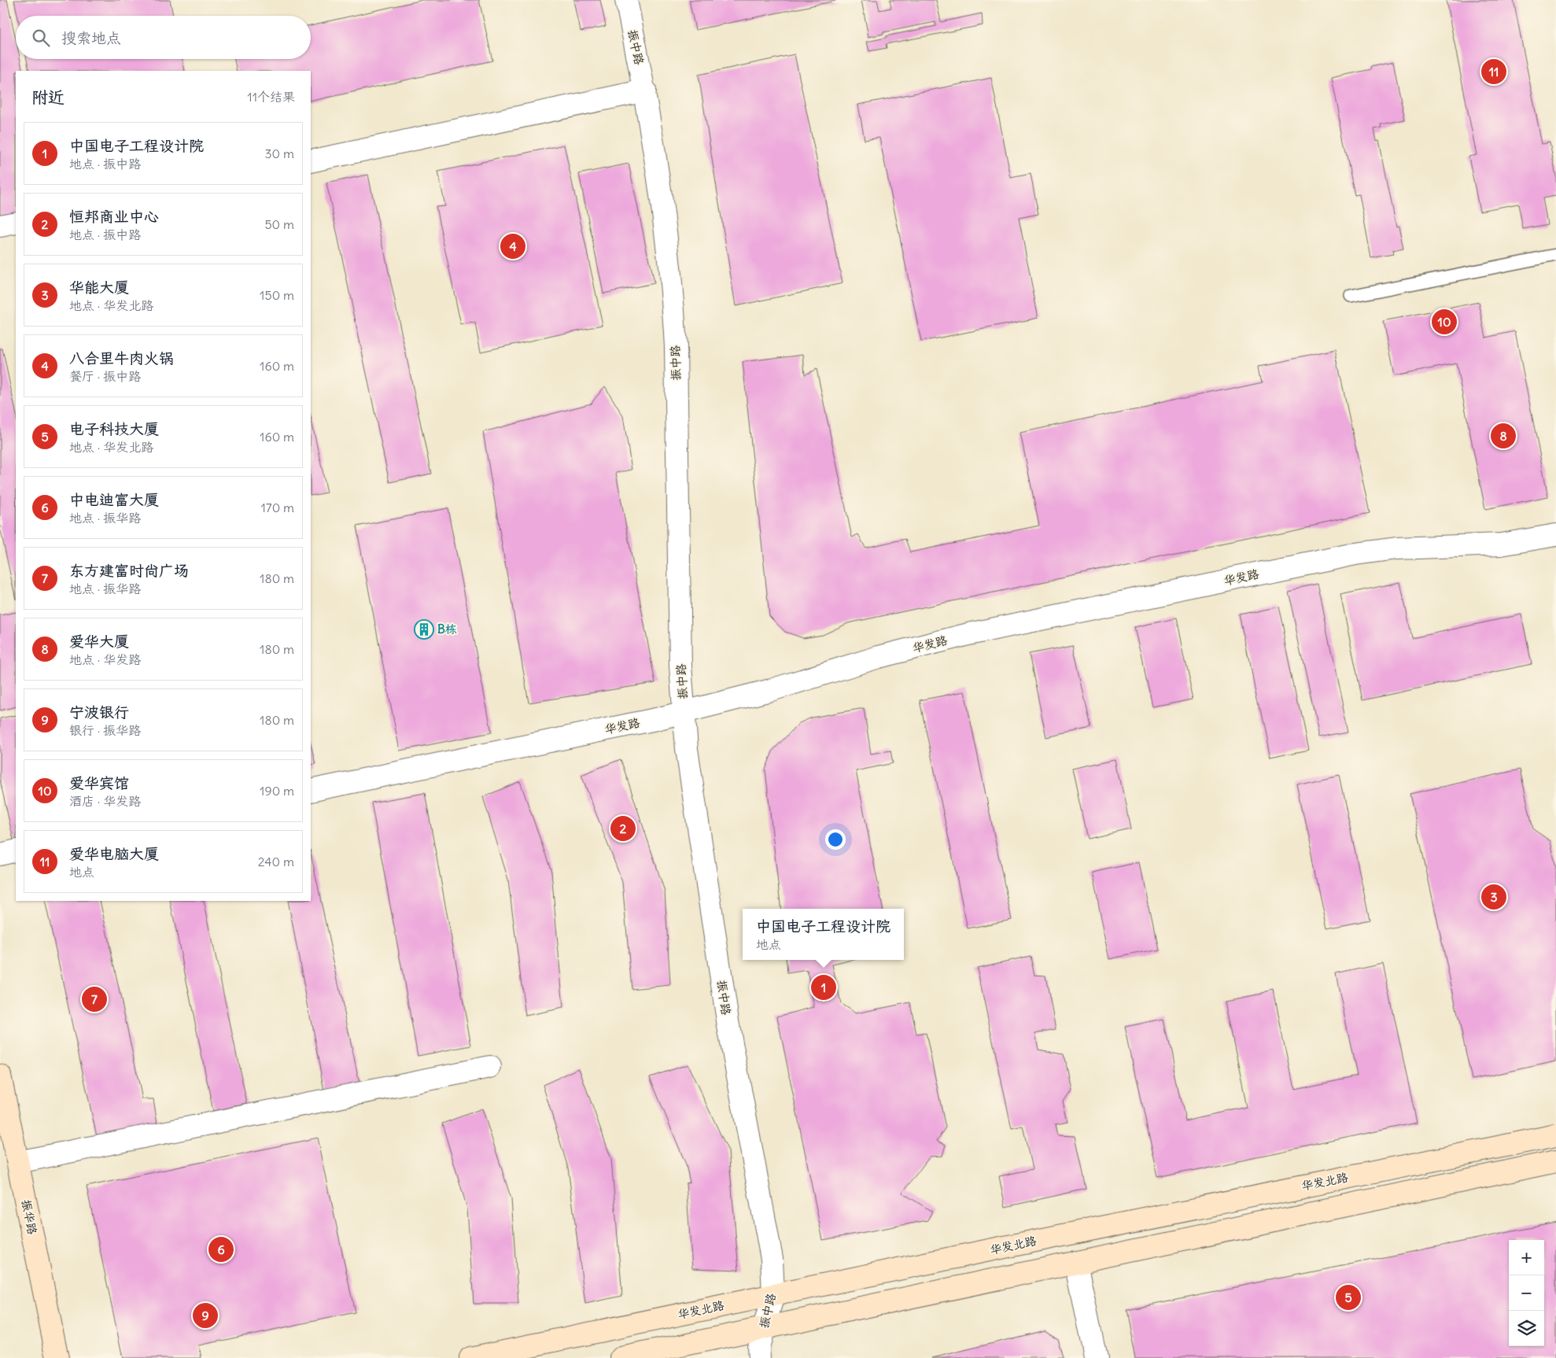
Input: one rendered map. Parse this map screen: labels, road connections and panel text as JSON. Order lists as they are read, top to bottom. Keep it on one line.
{"streets":{"main road":["华发北路","振华路"],"street":["振中路","华发路"]},"crossings":[["振中路","华发路"],["振中路","华发北路"]],"places":{"building":["B栋"]},"page":{"search":"搜索地点","pins":["11","4","10","8","2","3","1","7","6","5","9"],"heading":["附近","11个结果"],"list":[{"mark":"1","name":"中国电子工程设计院","note":"地点 · 振中路","value":"30 m"},{"mark":"2","name":"恒邦商业中心","note":"地点 · 振中路","value":"50 m"},{"mark":"3","name":"华能大厦","note":"地点 · 华发北路","value":"150 m"},{"mark":"4","name":"八合里牛肉火锅","note":"餐厅 · 振中路","value":"160 m"},{"mark":"5","name":"电子科技大厦","note":"地点 · 华发北路","value":"160 m"},{"mark":"6","name":"中电迪富大厦","note":"地点 · 振华路","value":"170 m"},{"mark":"7","name":"东方建富时尚广场","note":"地点 · 振华路","value":"180 m"},{"mark":"8","name":"爱华大厦","note":"地点 · 华发路","value":"180 m"},{"mark":"9","name":"宁波银行","note":"银行 · 振华路","value":"180 m"},{"mark":"10","name":"爱华宾馆","note":"酒店 · 华发路","value":"190 m"},{"mark":"11","name":"爱华电脑大厦","note":"地点","value":"240 m"}],"popup":["中国电子工程设计院","地点"],"map_buttons":["+","−"]}}
